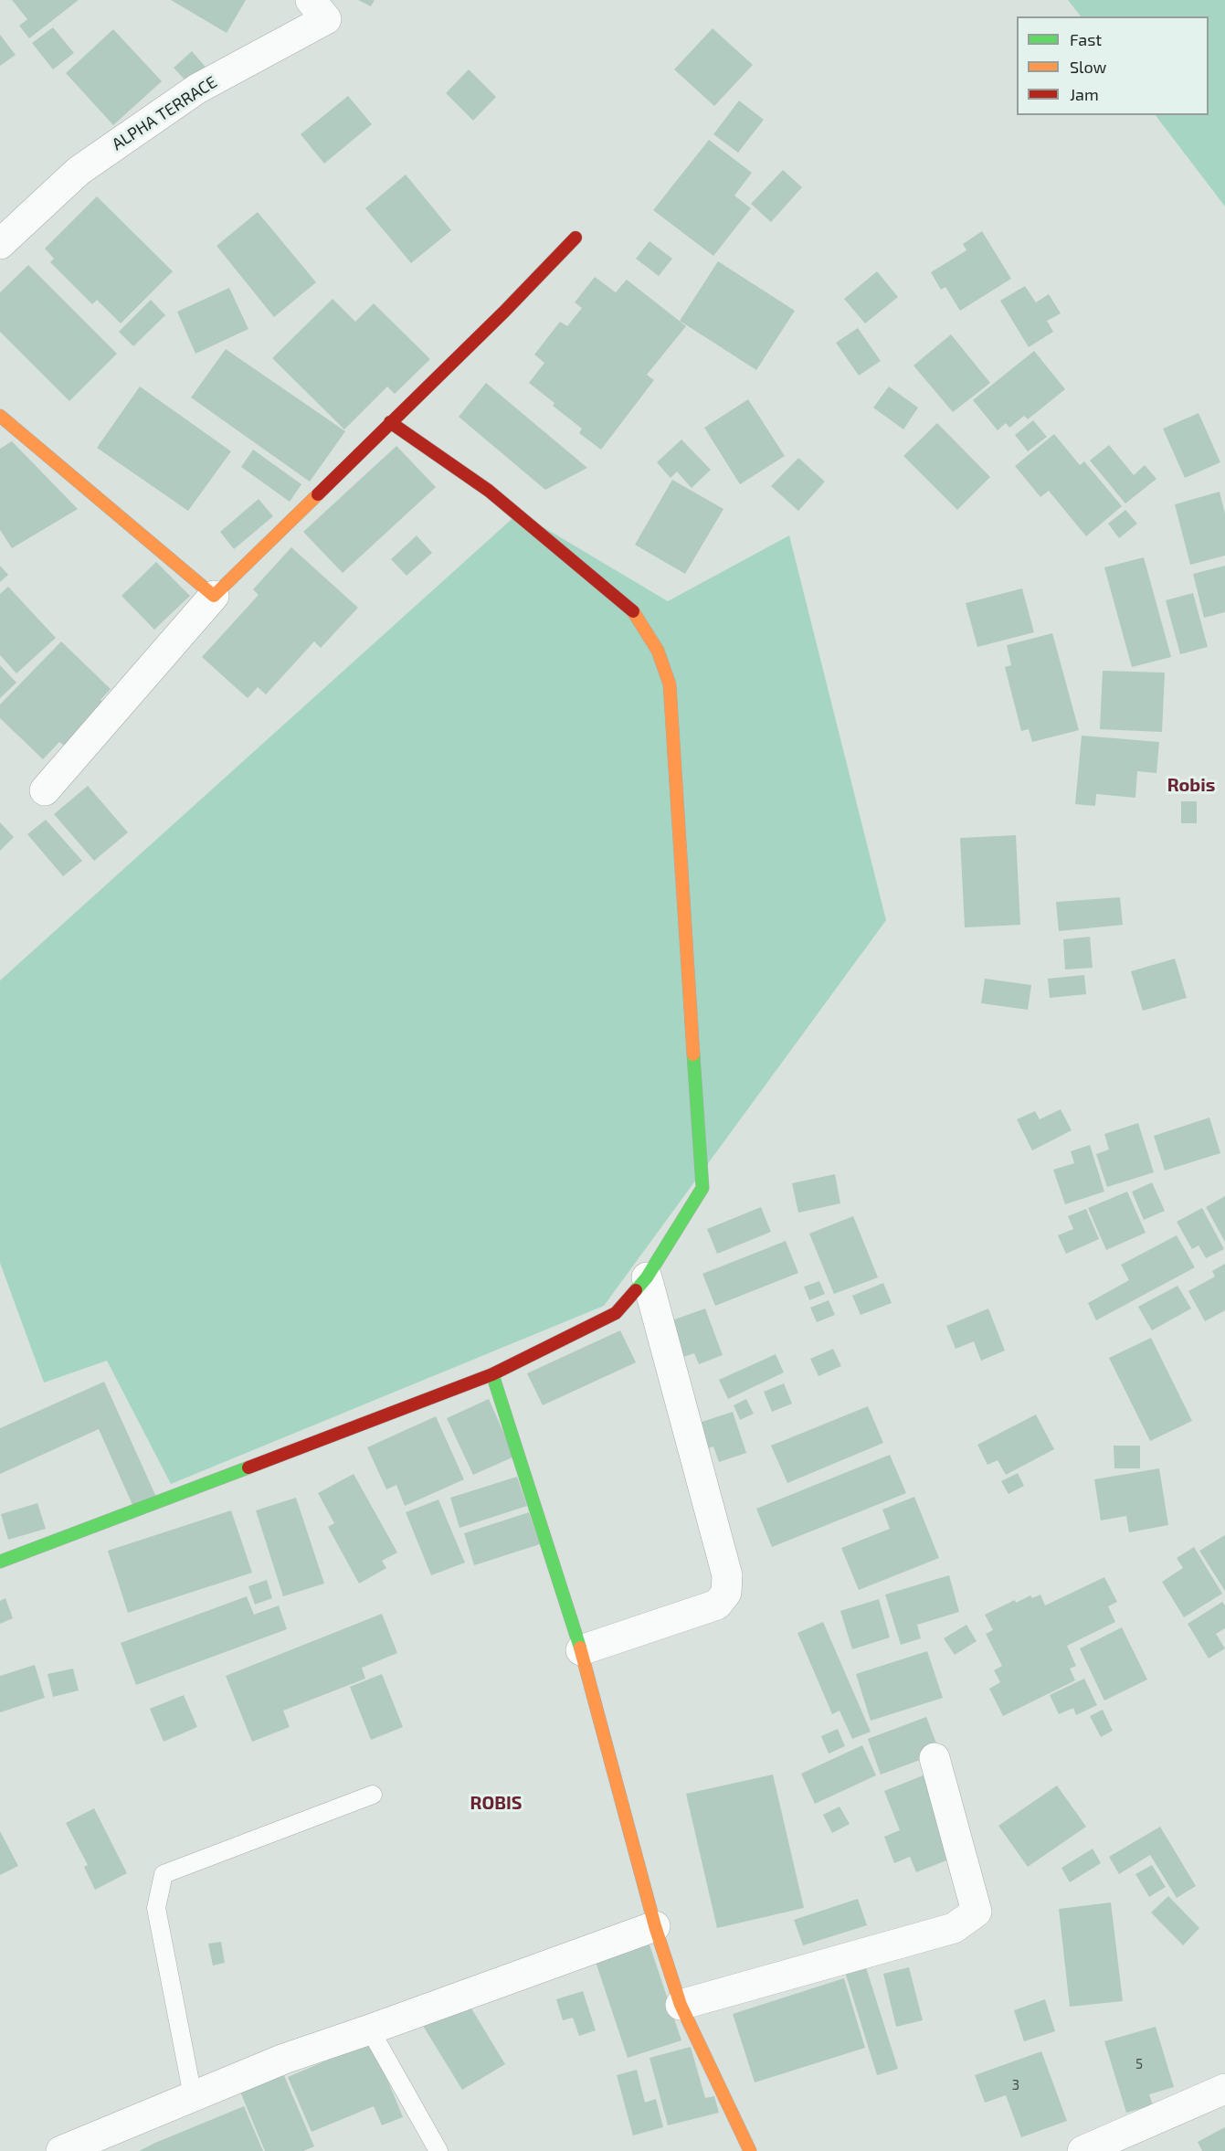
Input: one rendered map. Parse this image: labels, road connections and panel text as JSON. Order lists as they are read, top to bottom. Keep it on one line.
{"streets":{"street":["ALPHA TERRACE"]},"districts":["Robis","ROBIS"],"house_numbers":["5","3"],"legend":["Fast","Slow","Jam"]}
